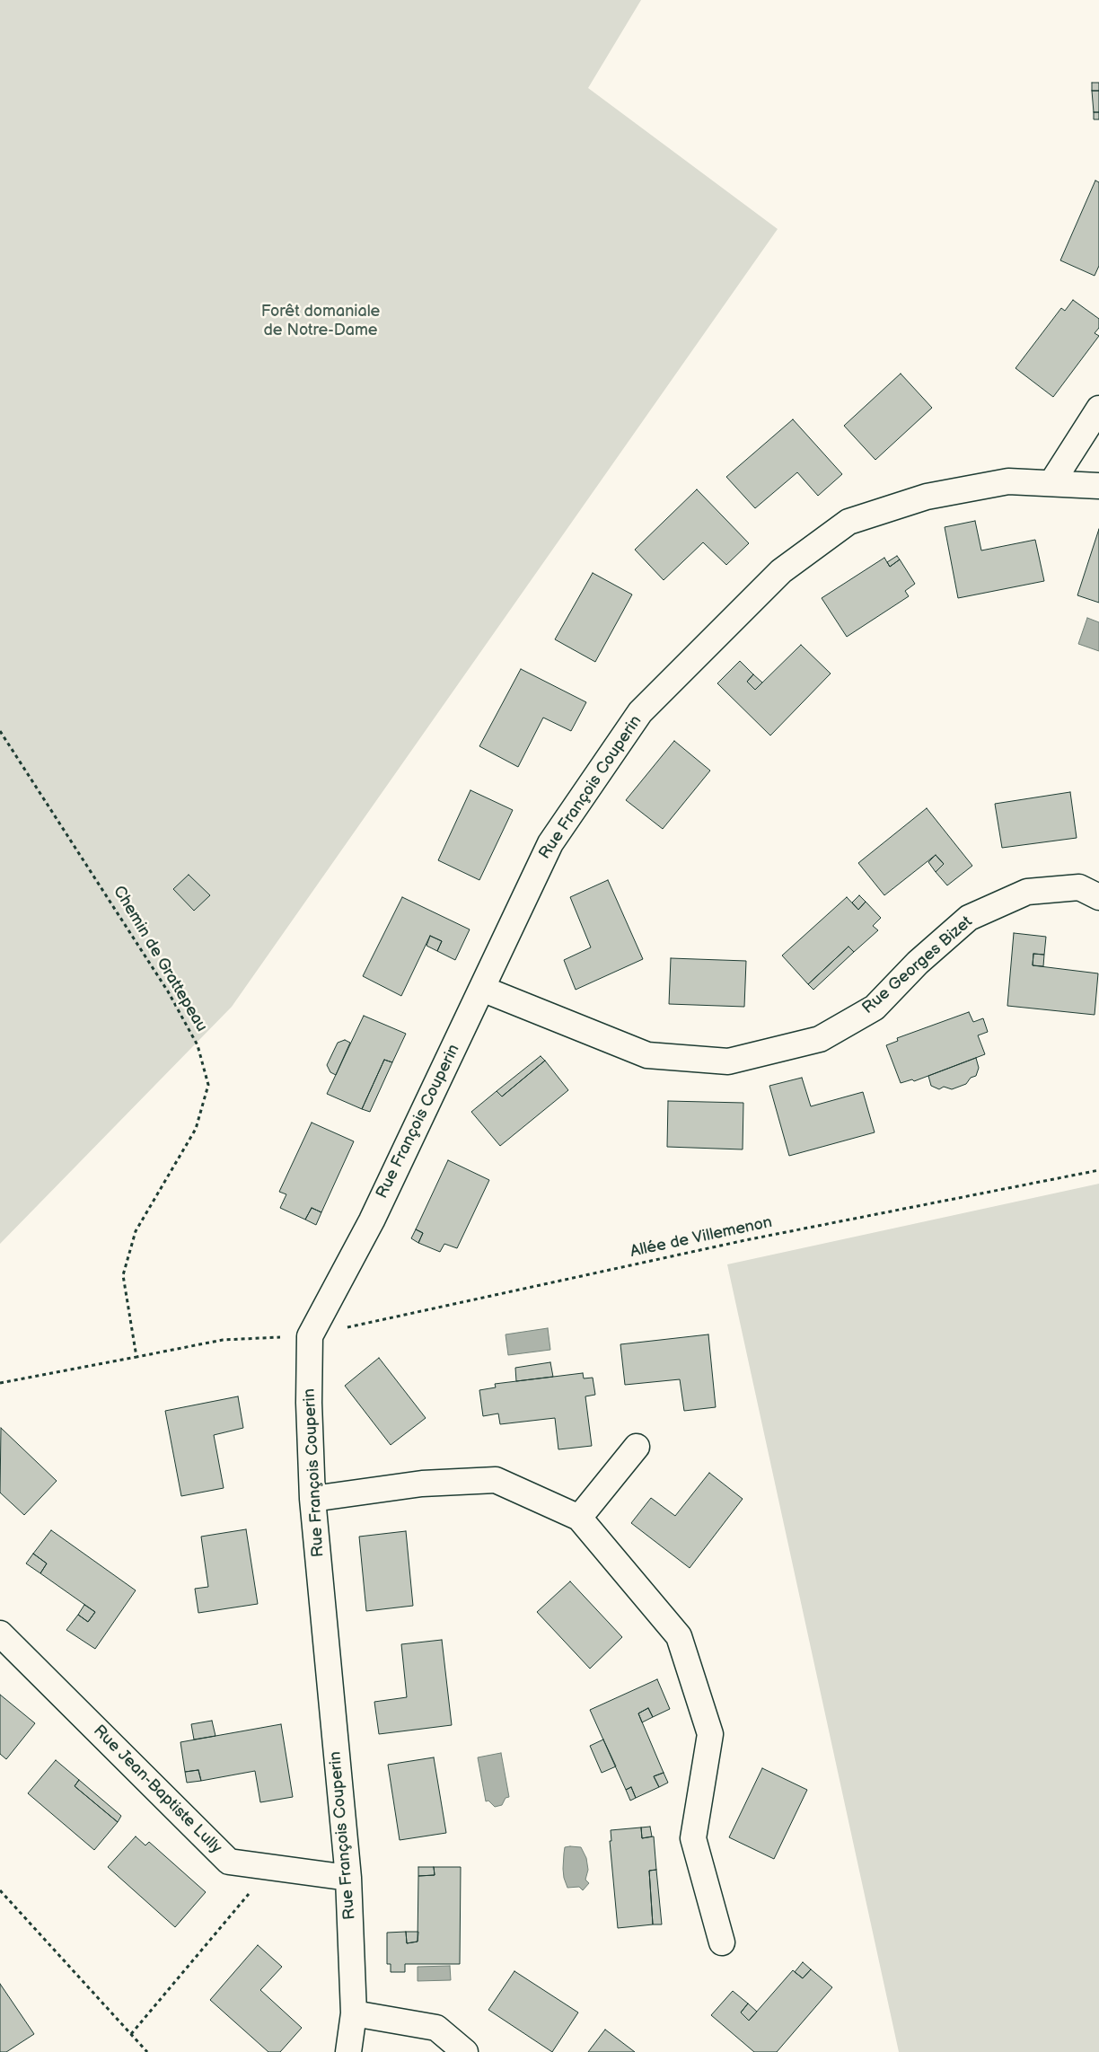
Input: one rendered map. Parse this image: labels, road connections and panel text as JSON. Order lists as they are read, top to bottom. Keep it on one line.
{"streets":{"street":["Rue François Couperin","Rue Georges Bizet","Rue Jean-Baptiste Lully"],"path":["Chemin de Grattepeau","Allée de Villemenon"]},"crossings":[["Rue François Couperin","Rue Georges Bizet"],["Rue François Couperin","Allée de Villemenon"],["Rue François Couperin","Rue Jean-Baptiste Lully"]],"parks":["Forêt domaniale de Notre-Dame"]}
